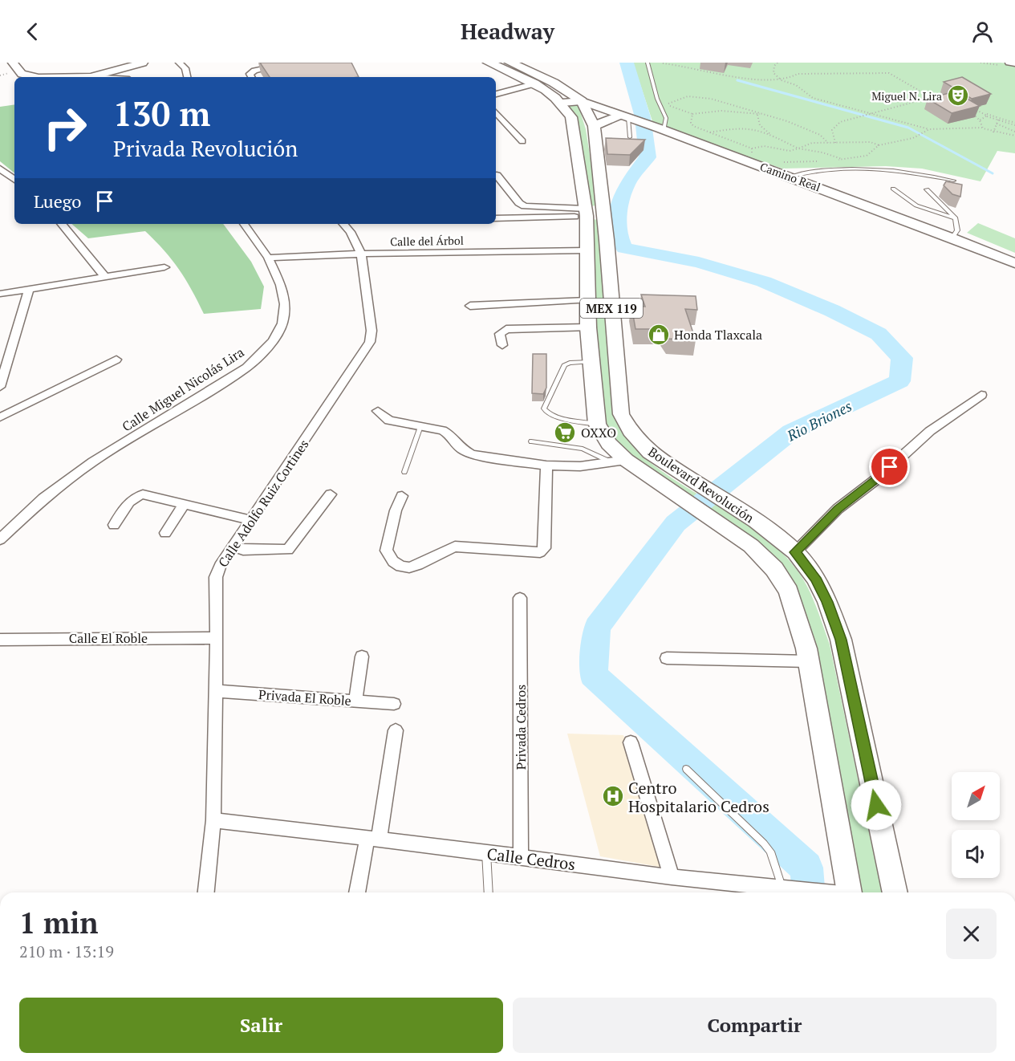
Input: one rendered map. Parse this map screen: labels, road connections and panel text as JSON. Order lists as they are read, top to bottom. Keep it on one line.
{"streets":{"main road":["Camino Real","MEX 119","Boulevard Revolución"],"street":["Calle del Árbol","Calle Miguel Nicolás Lira","Calle Adolfo Ruiz Cortines","Calle El Roble","Privada El Roble","Privada Cedros","Calle Cedros"]},"crossings":[["Camino Real","Boulevard Revolución"],["Calle del Árbol","Calle Miguel Nicolás Lira"],["Calle del Árbol","Boulevard Revolución"],["Calle del Árbol","Calle Adolfo Ruiz Cortines"],["Calle Adolfo Ruiz Cortines","Calle El Roble"],["Calle Adolfo Ruiz Cortines","Privada El Roble"],["Calle Adolfo Ruiz Cortines","Calle Cedros"],["Privada Cedros","Calle Cedros"]],"water":["Rio Briones"],"places":{"theatre":["Miguel N. Lira"],"shop":["Honda Tlaxcala"],"supermarket":["OXXO"],"hospital":["Centro Hospitalario Cedros"]},"north":"top right","page":{"header":"Headway","turn":["130 m","Privada Revolución"],"then":"Luego","heading":["1 min","210 m · 13:19"],"buttons":["Salir","Compartir"]}}
